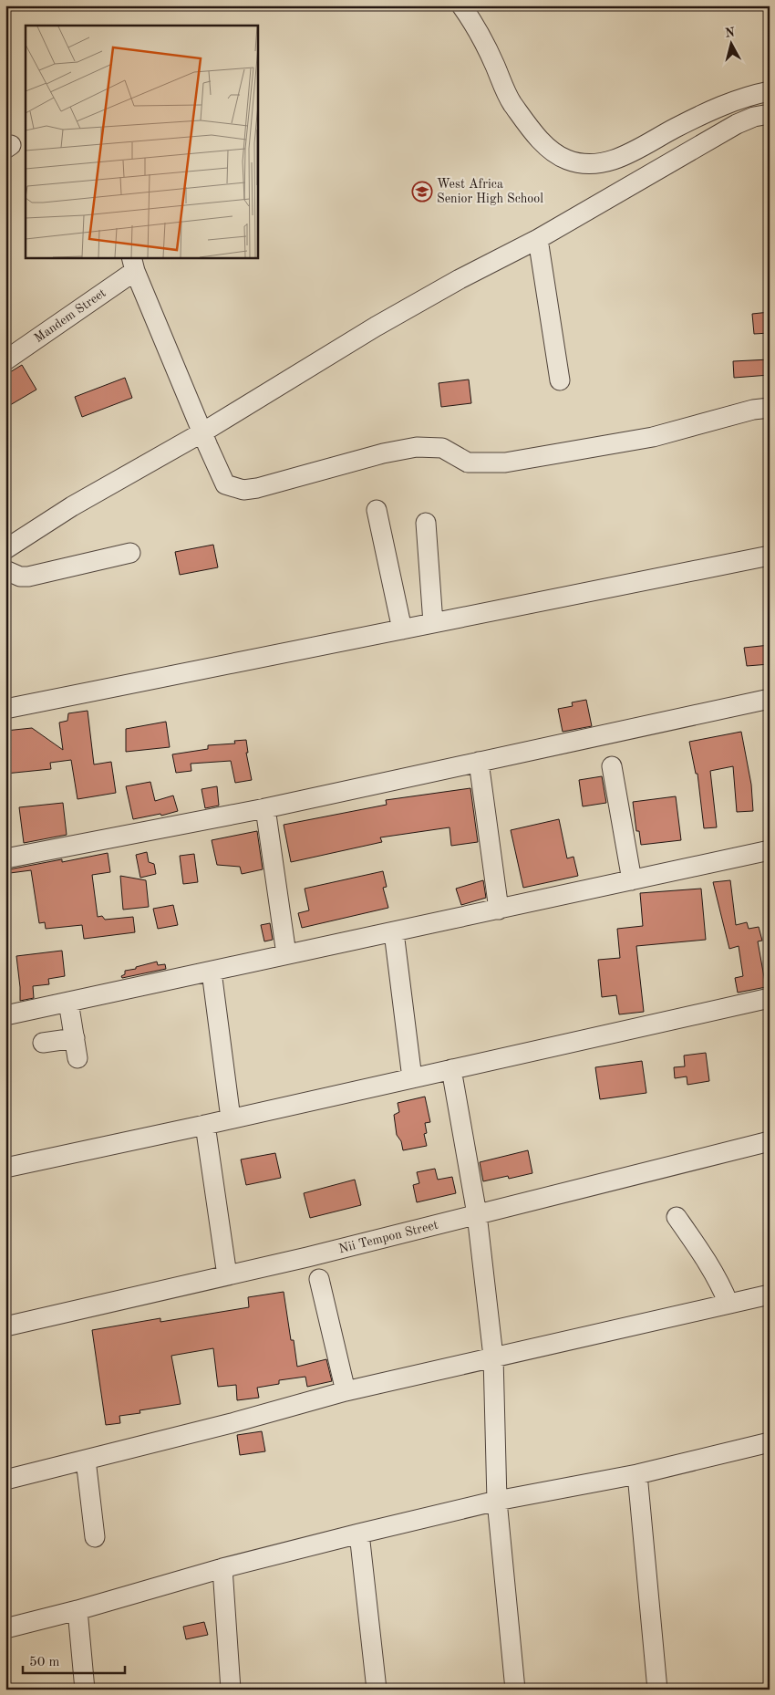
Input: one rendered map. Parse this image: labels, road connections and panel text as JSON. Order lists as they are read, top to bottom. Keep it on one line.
{"streets":{"street":["Mandem Street","Nii Tempon Street"]},"places":{"school or university":["West Africa Senior High School"]},"scale_bar":"50 m","north":"top"}
